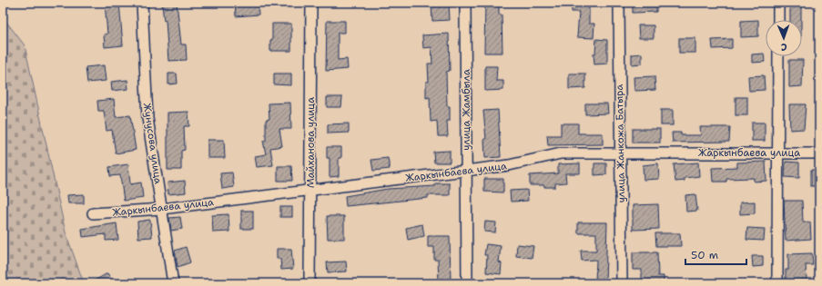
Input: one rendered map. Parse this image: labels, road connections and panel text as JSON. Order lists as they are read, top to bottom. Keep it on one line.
{"streets":{"street":["улица Жамбыла","Майханова улица","Жунусова улица","улица Жанкожа Батыра","Жаркынбаева улица"]},"crossings":[["улица Жамбыла","Жаркынбаева улица"],["Майханова улица","Жаркынбаева улица"],["Жунусова улица","Жаркынбаева улица"],["улица Жанкожа Батыра","Жаркынбаева улица"]],"scale_bar":"50 m","north":"bottom"}
